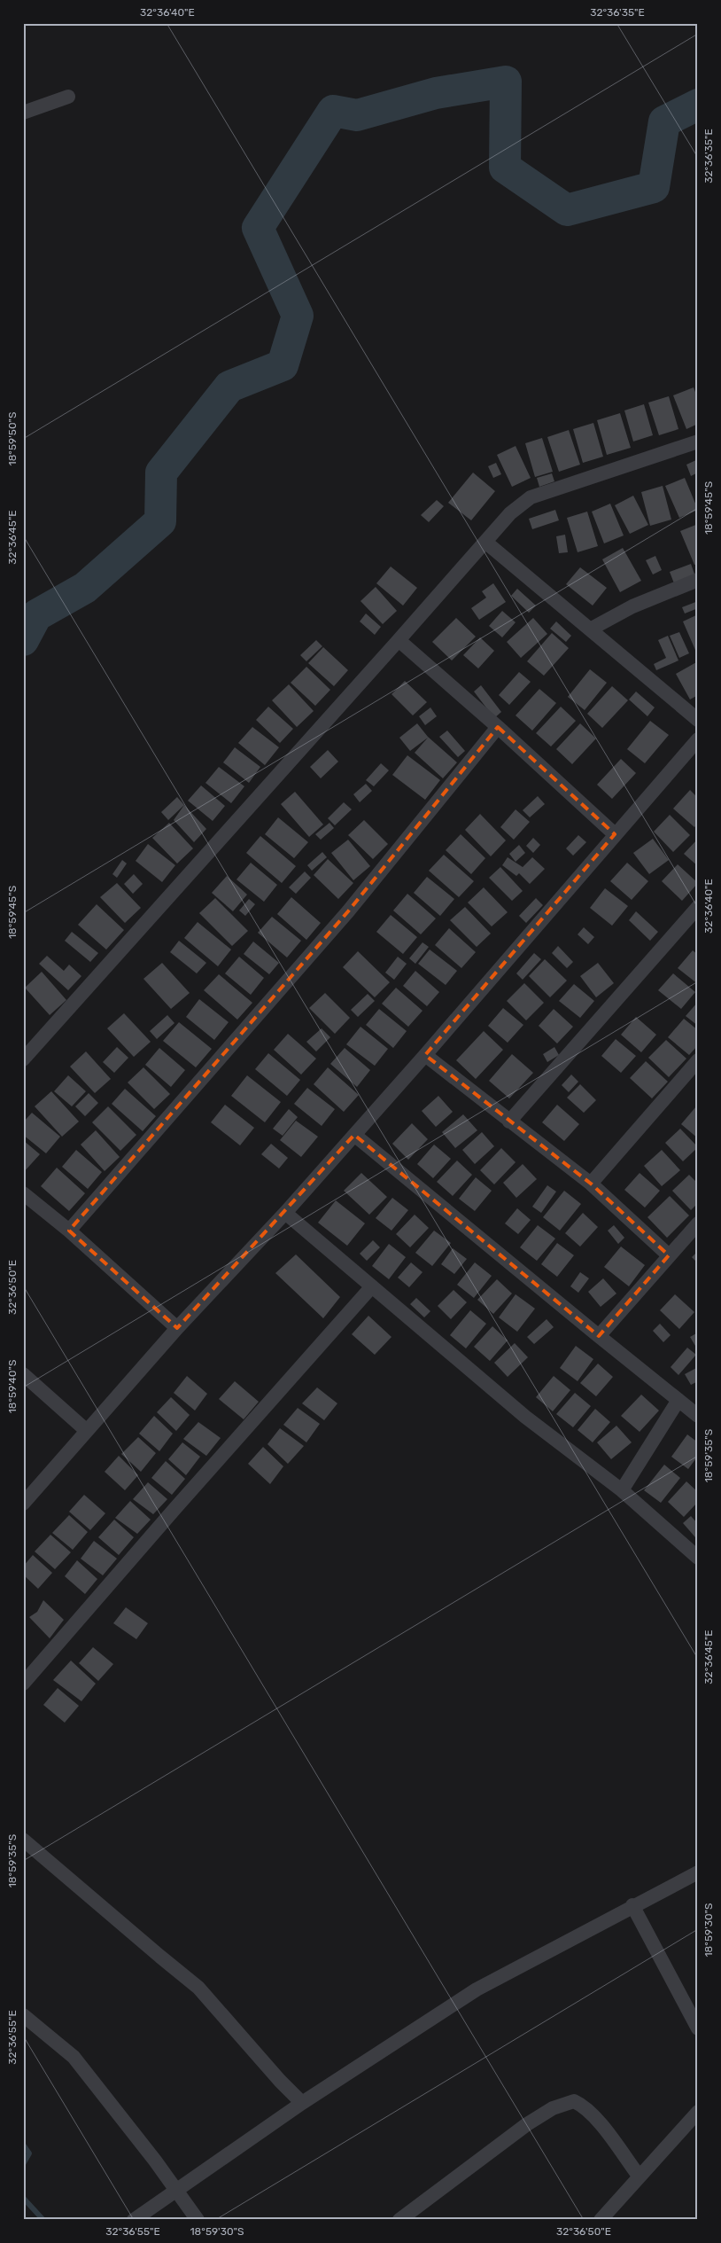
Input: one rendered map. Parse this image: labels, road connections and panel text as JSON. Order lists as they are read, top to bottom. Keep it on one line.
{"coordinates":["32°36'40\"E","32°36'35\"E","18°59'50\"S","18°59'45\"S","32°36'45\"E","32°36'50\"E","18°59'40\"S","18°59'35\"S","18°59'30\"S","32°36'55\"E"]}
